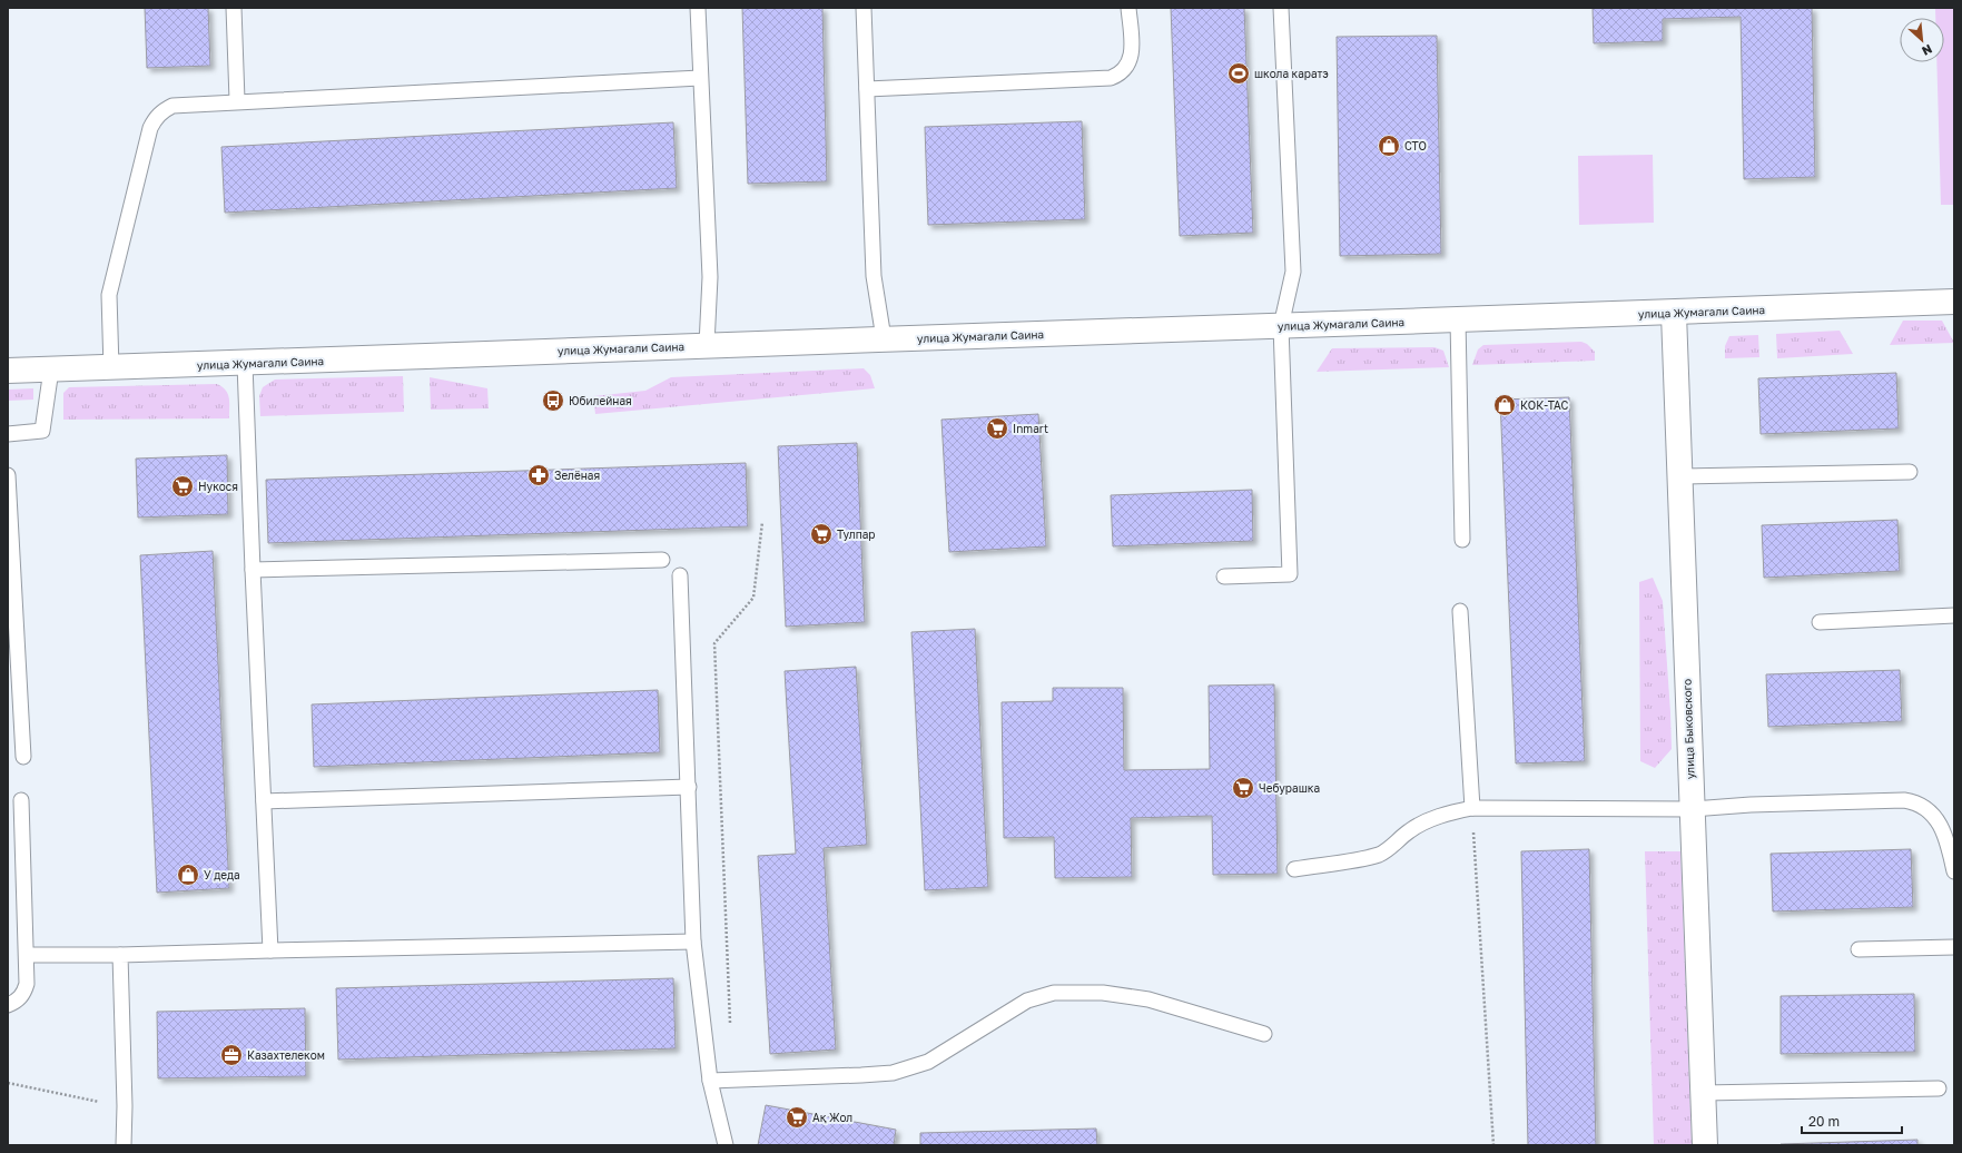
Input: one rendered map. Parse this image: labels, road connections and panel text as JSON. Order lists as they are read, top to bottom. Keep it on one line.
{"streets":{"street":["улица Жумагали Саина","улица Быковского"]},"crossings":[["улица Жумагали Саина","улица Быковского"]],"places":{"sports":["школа каратэ"],"shop":["СТО","КОК-ТАС","У деда"],"bus stop":["Юбилейная"],"supermarket":["Inmart","Нукося","Тулпар","Чебурашка","Ақ Жол"],"pharmacy":["Зелёная"],"office":["Казахтелеком"]},"scale_bar":"20 m","north":"bottom right"}
